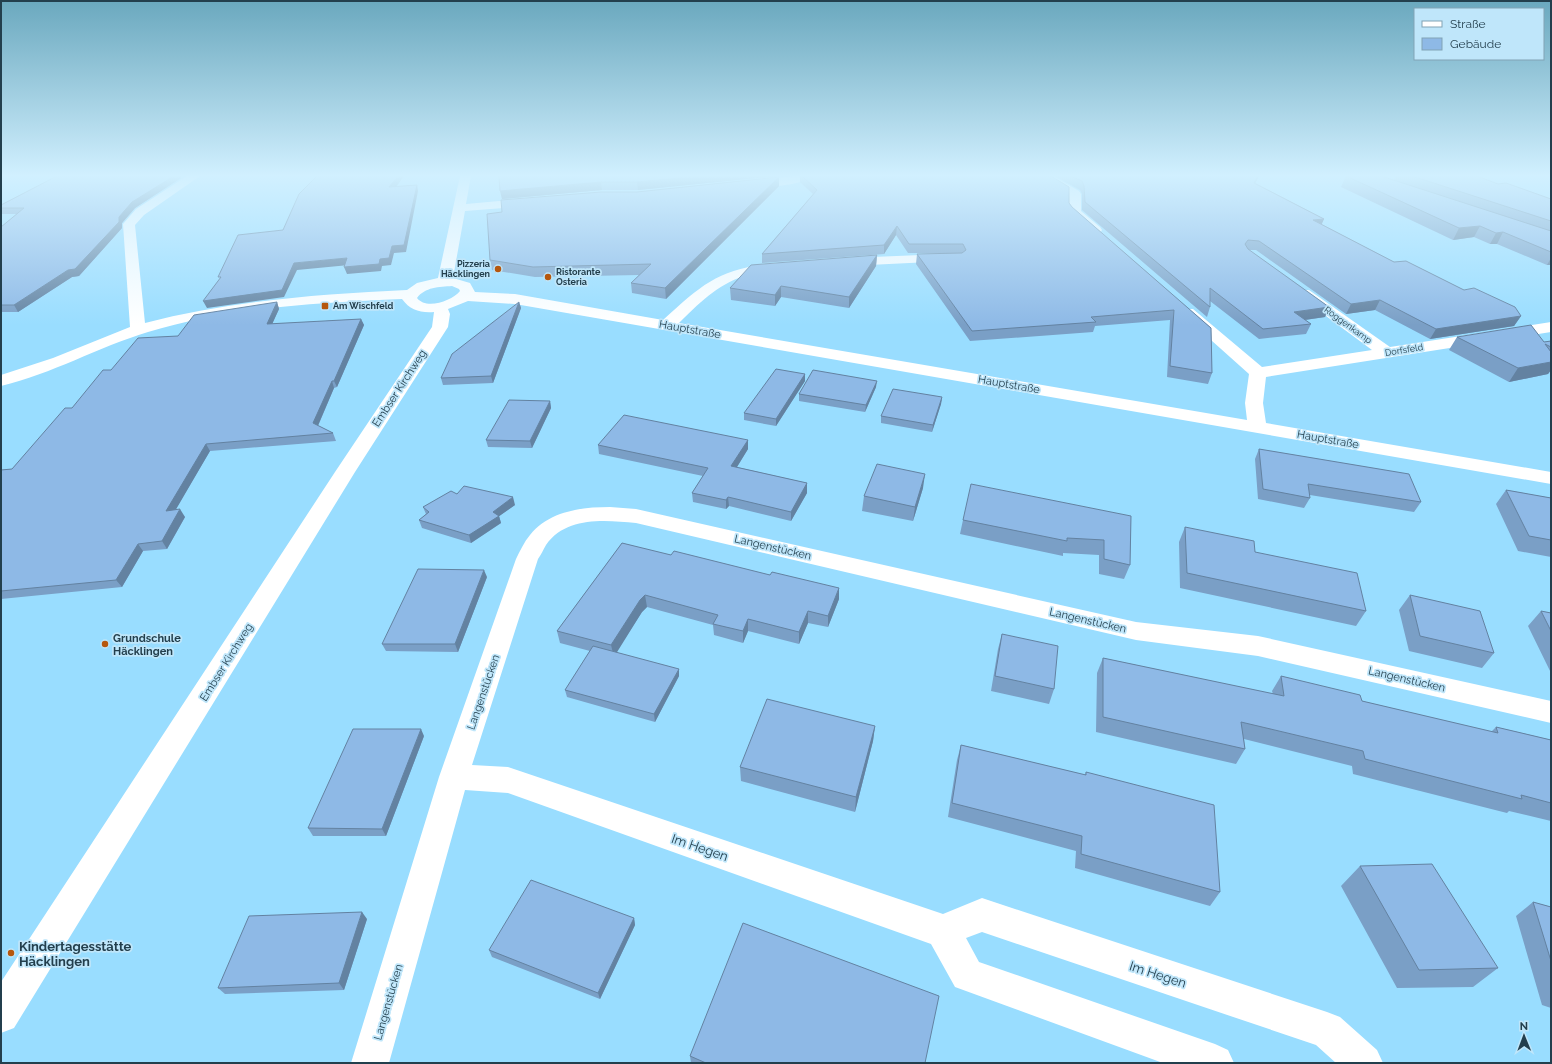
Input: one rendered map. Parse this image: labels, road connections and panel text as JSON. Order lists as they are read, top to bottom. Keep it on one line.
{"streets":{"street":["Roggenkamp","Hauptstraße","Dorfsfeld","Embser Kirchweg","Langenstücken","Im Hegen"]},"crossings":[["Roggenkamp","Dorfsfeld"],["Langenstücken","Im Hegen"]],"places":{"other":["Pizzeria Häcklingen","Ristorante Osteria","Grundschule Häcklingen","Kindertagesstätte Häcklingen"],"transit":["Am Wischfeld"]},"legend":["Straße","Gebäude"],"north":"top"}
